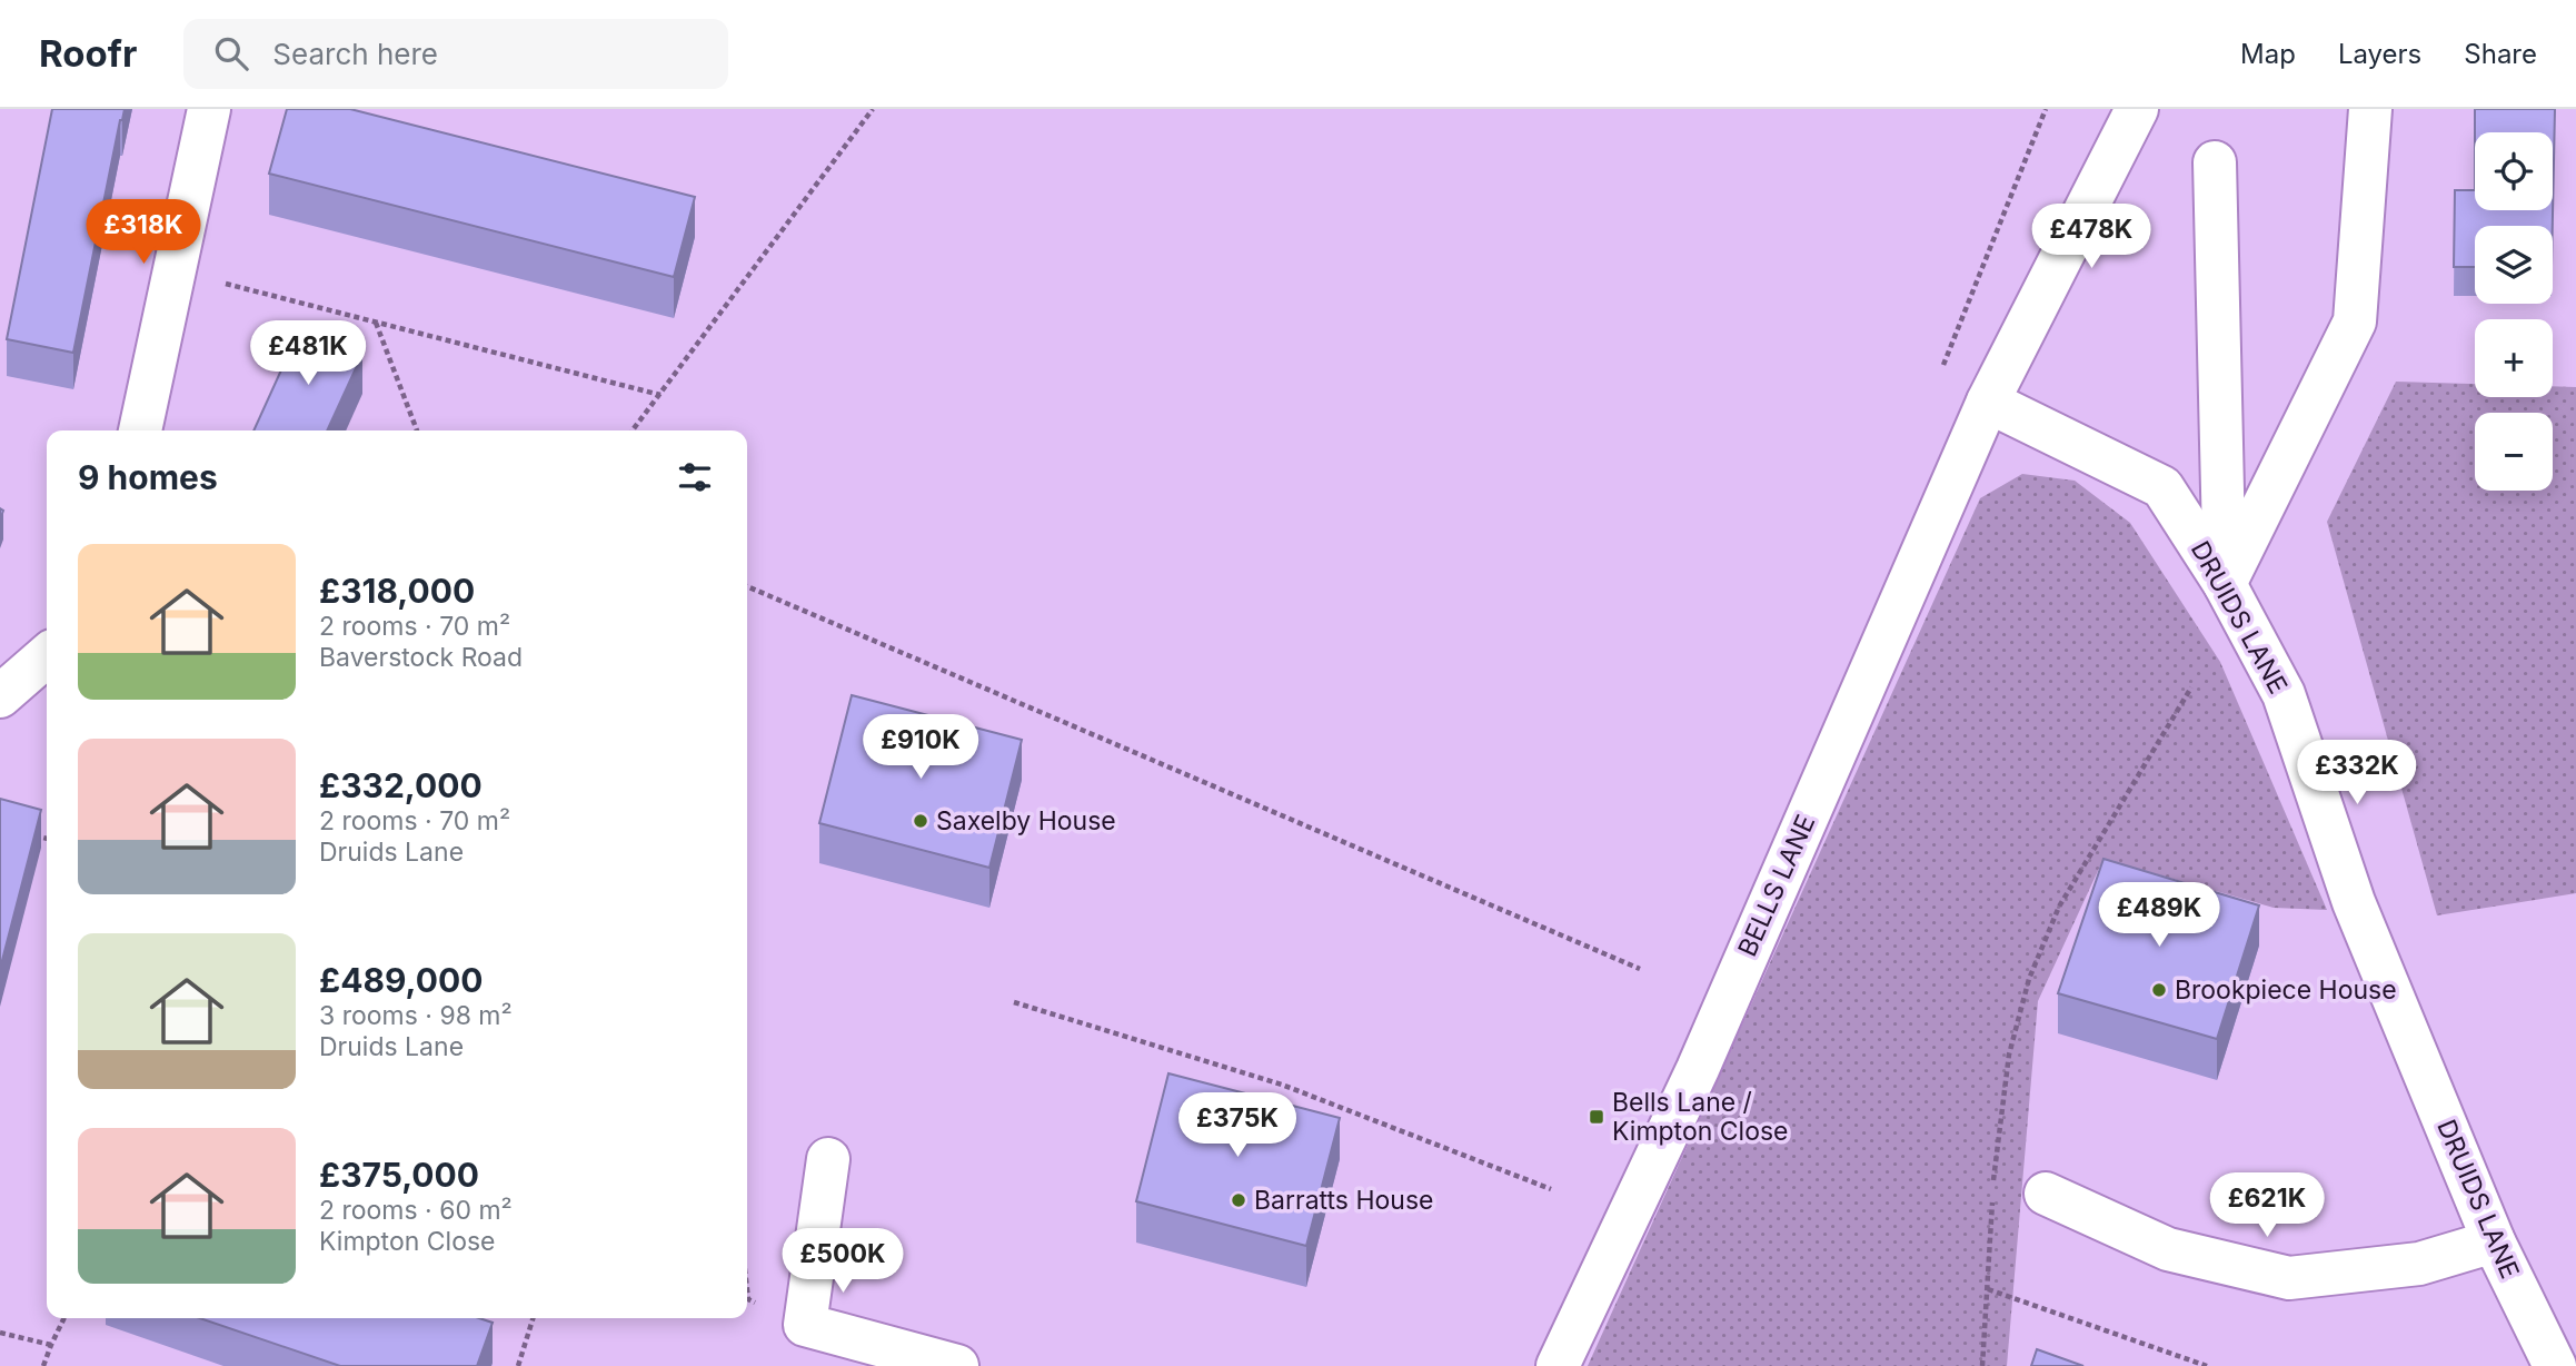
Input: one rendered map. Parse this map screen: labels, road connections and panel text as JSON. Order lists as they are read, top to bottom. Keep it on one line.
{"streets":{"street":["DRUIDS LANE","BELLS LANE"]},"crossings":[["DRUIDS LANE","BELLS LANE"]],"places":{"other":["Saxelby House","Brookpiece House","Barratts House"],"transit":["Bells Lane / Kimpton Close"]},"page":{"header":"Roofr","search":"Search here","nav":["Map","Layers","Share"],"map_buttons":["+","−"],"price":["£318K","£478K","£481K","£910K","£332K","£489K","£375K","£621K","£500K"],"heading":"9 homes","list":[{"name":"£318,000","note":"2 rooms · 70 m² · Baverstock Road"},{"name":"£332,000","note":"2 rooms · 70 m² · Druids Lane"},{"name":"£489,000","note":"3 rooms · 98 m² · Druids Lane"},{"name":"£375,000","note":"2 rooms · 60 m² · Kimpton Close"}]}}
